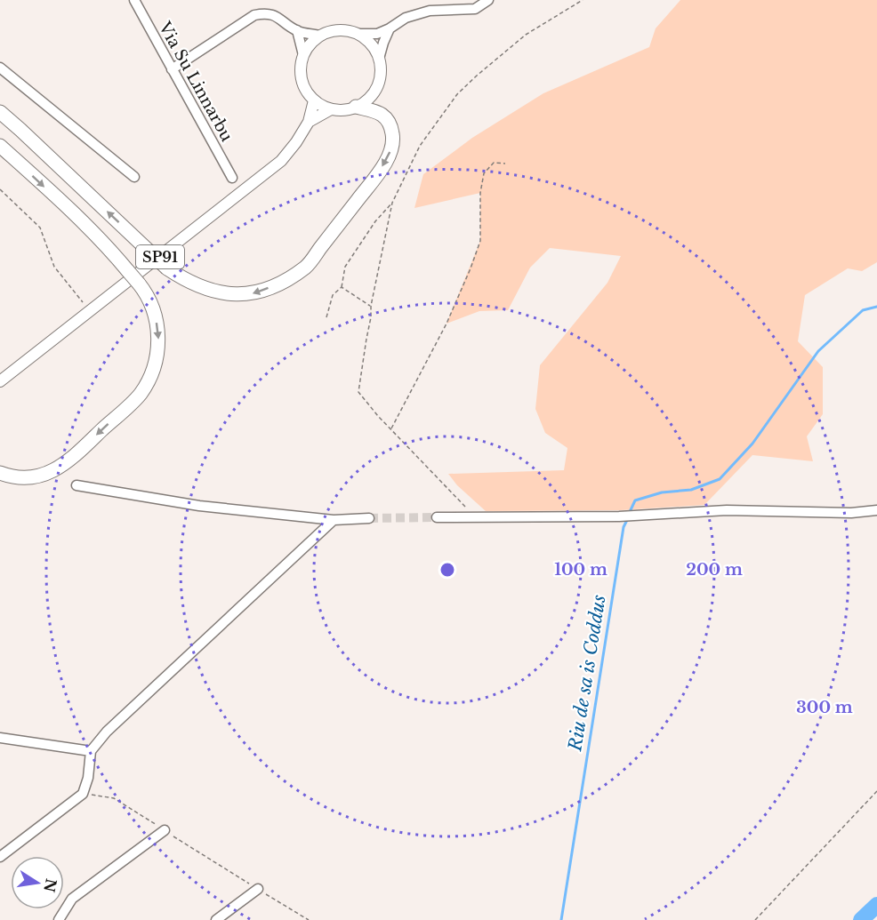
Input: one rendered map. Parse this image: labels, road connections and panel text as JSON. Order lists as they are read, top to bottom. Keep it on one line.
{"streets":{"main road":["SP91"],"street":["Via Su Linnarbu"]},"water":["Riu de sa is Coddus"],"north":"right","rings":["100 m","200 m","300 m"]}
